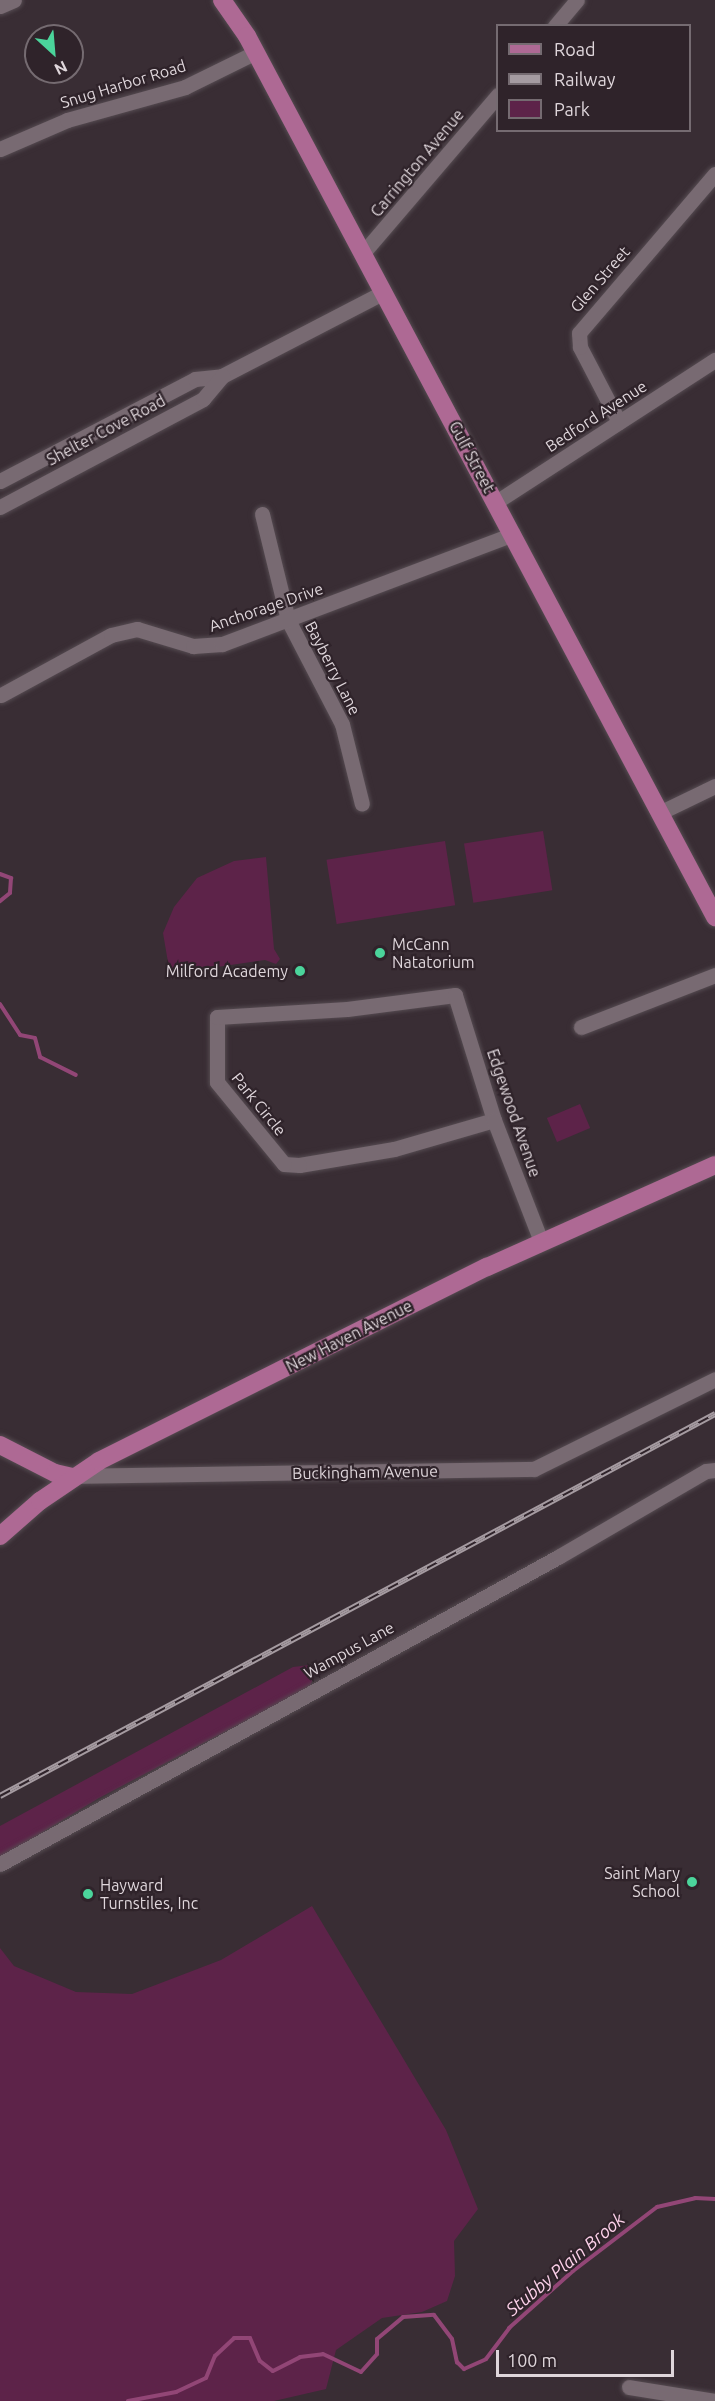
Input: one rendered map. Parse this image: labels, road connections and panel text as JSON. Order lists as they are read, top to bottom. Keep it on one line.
{"streets":{"main road":["Gulf Street","New Haven Avenue","Buckingham Avenue"],"street":["Snug Harbor Road","Carrington Avenue","Glen Street","Bedford Avenue","Shelter Cove Road","Anchorage Drive","Bayberry Lane","Park Circle","Edgewood Avenue","Wampus Lane"]},"crossings":[["Snug Harbor Road","Gulf Street"],["Carrington Avenue","Gulf Street"],["Glen Street","Bedford Avenue"],["Bedford Avenue","Gulf Street"],["Shelter Cove Road","Gulf Street"],["Gulf Street","Anchorage Drive"],["Anchorage Drive","Bayberry Lane"],["Park Circle","Edgewood Avenue"],["Edgewood Avenue","New Haven Avenue"],["New Haven Avenue","Buckingham Avenue"]],"water":["Stubby Plain Brook"],"places":["McCann Natatorium","Milford Academy","Saint Mary School","Hayward Turnstiles, Inc"],"legend":["Road","Railway","Park"],"scale_bar":"100 m","north":"bottom right"}
